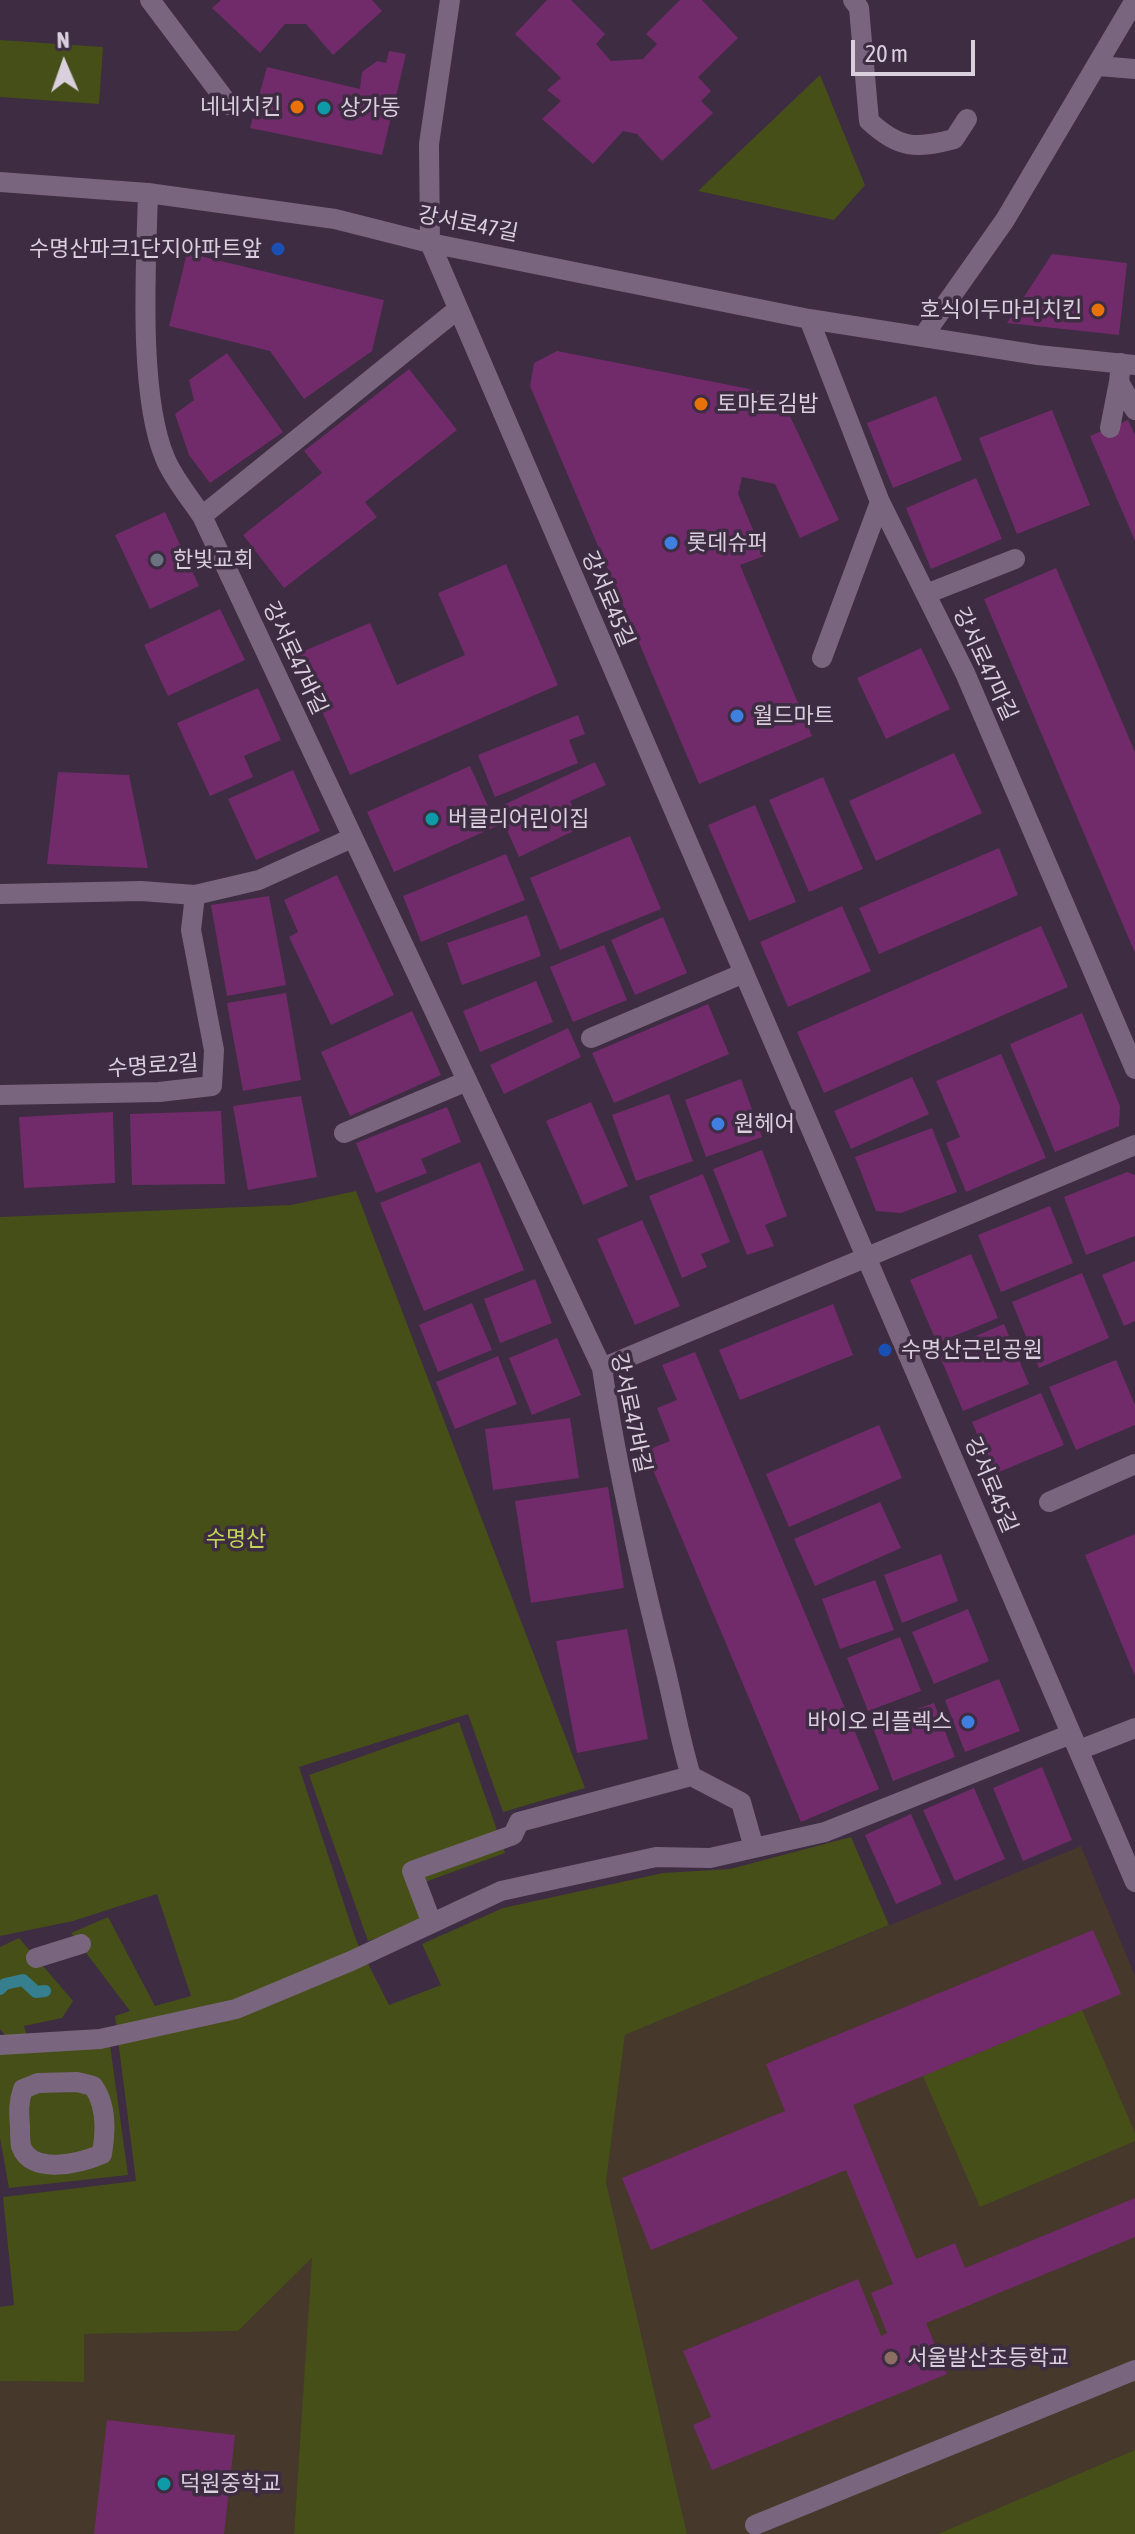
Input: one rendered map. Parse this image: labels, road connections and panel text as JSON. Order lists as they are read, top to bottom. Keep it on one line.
{"streets":{"street":["강서로47길","강서로45길","강서로47바길","강서로47마길","수명로2길"]},"crossings":[["강서로47길","강서로45길"],["강서로47길","강서로47바길"],["강서로47길","강서로47마길"]],"parks":["수명산"],"places":["네네치킨","상가동","수명산파크1단지아파트앞","호식이두마리치킨","토마토김밥","롯데슈퍼","한빛교회","월드마트","버클리어린이집","원헤어","수명산근린공원","바이오 리플렉스","서울발산초등학교","덕원중학교"],"scale_bar":"20 m","north":"top"}
